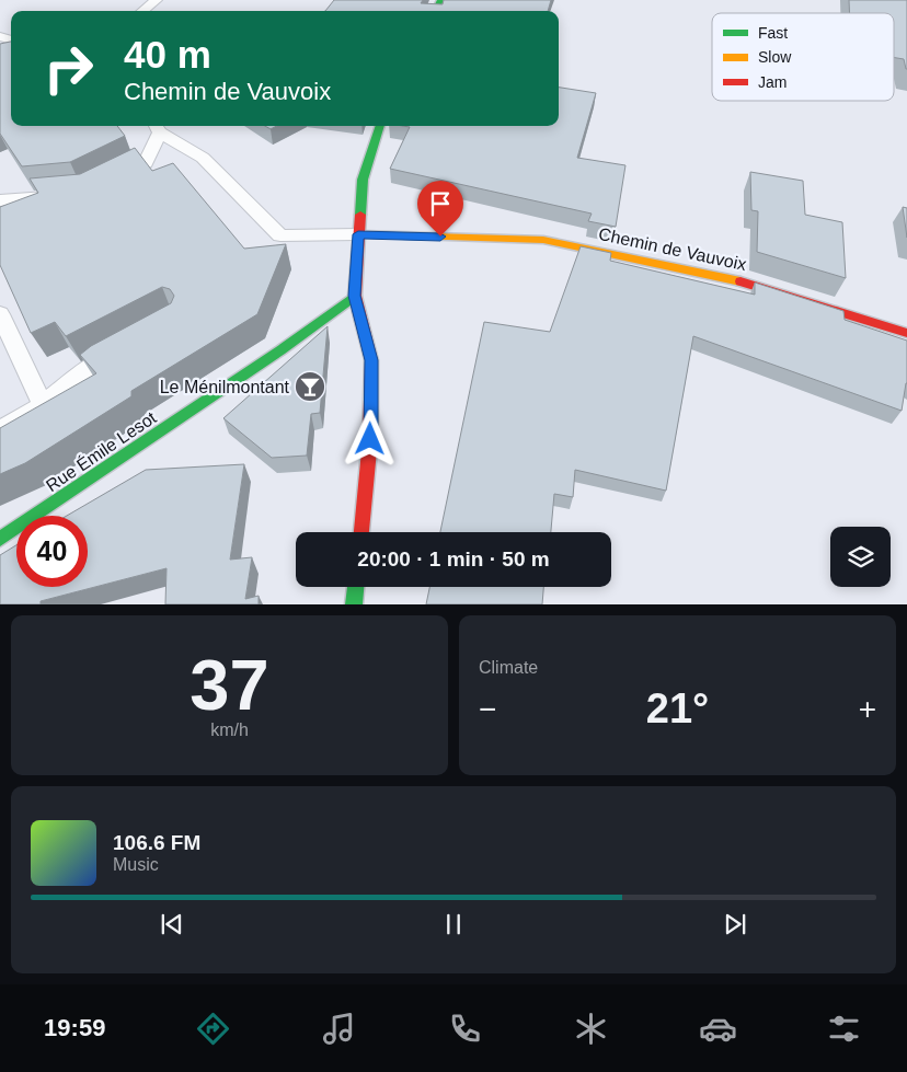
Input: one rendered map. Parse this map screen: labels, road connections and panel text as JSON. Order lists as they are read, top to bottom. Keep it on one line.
{"streets":{"street":["Chemin de Vauvoix","Rue Émile Lesot"]},"places":{"bar":["Le Ménilmontant"]},"legend":["Fast","Slow","Jam"],"page":{"turn":["40 m","Chemin de Vauvoix"],"limit":"40","trip":"20:00 · 1 min · 50 m","tile":[["37","km/h"],"Climate"],"heat":["−","21°","+"],"song":["106.6 FM","Music"],"tabs":"19:59"}}
